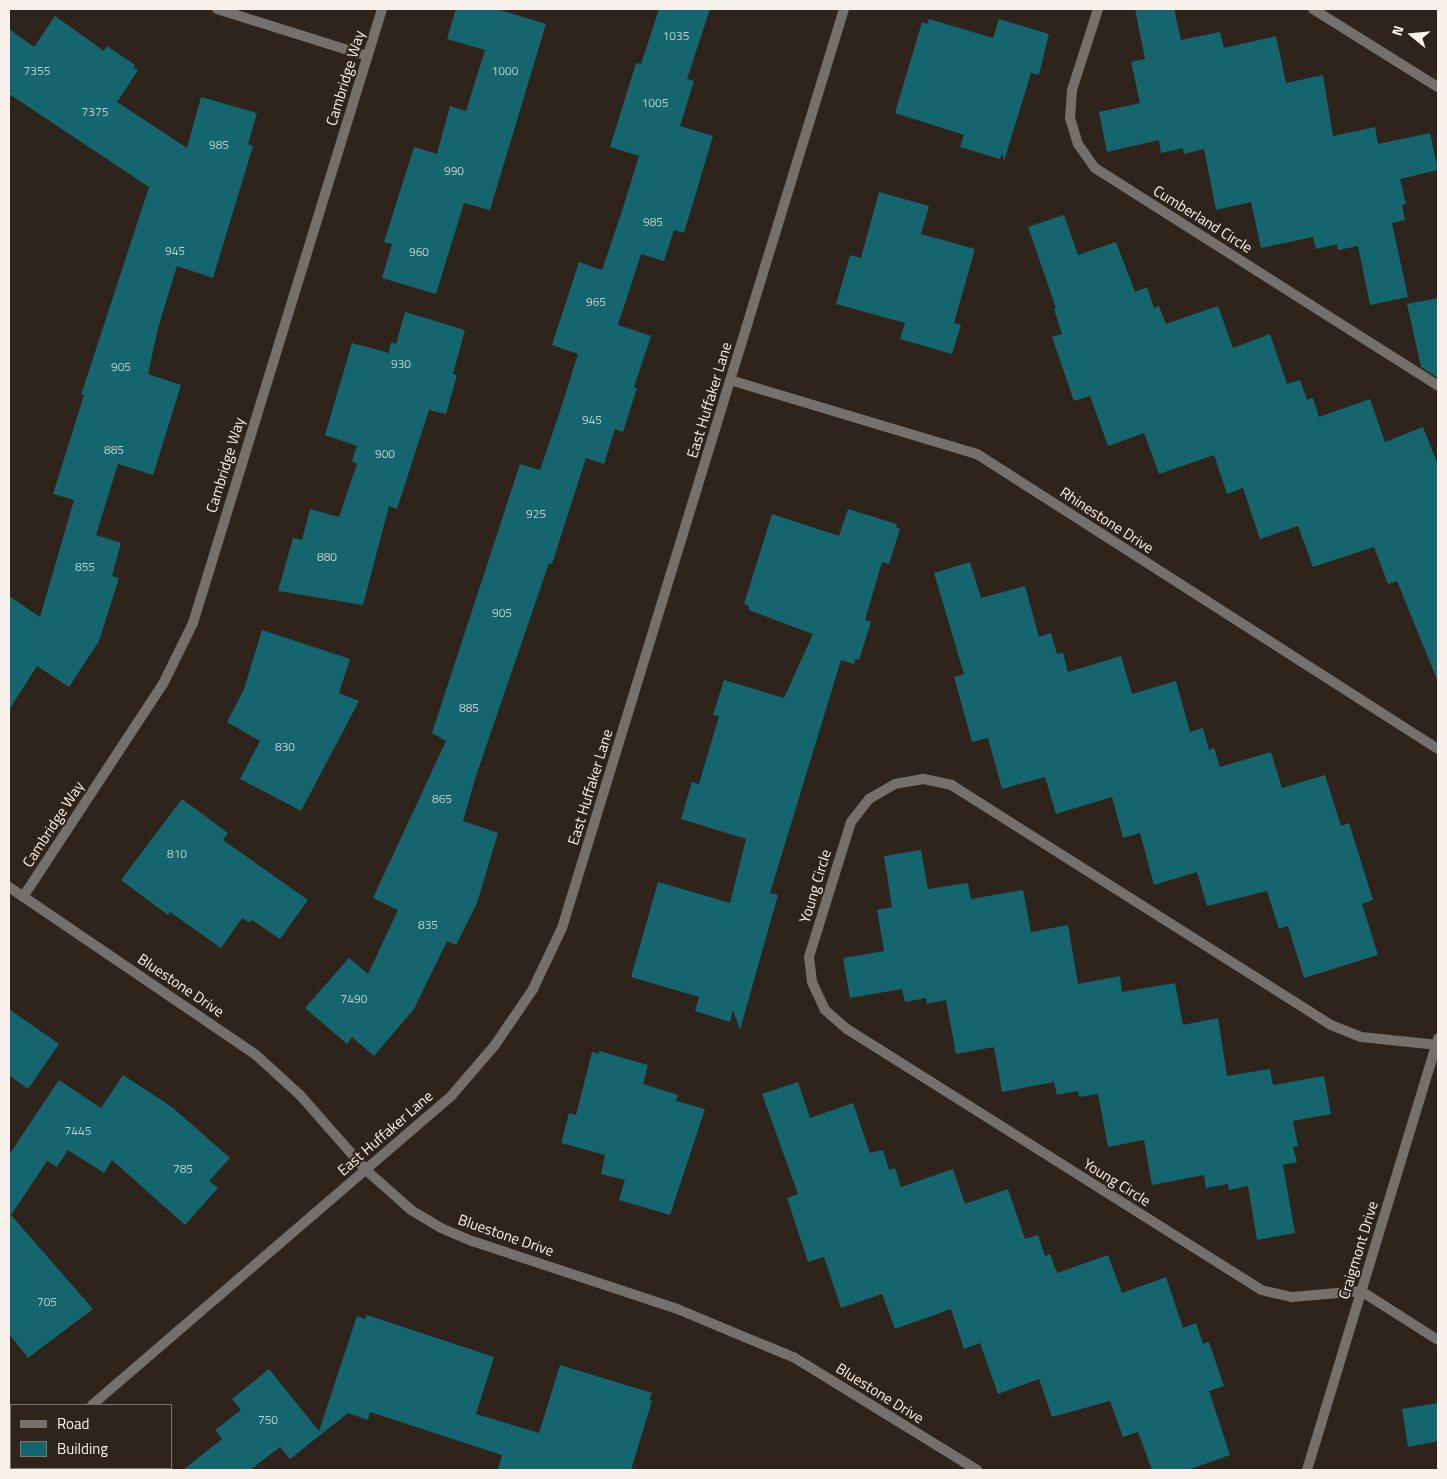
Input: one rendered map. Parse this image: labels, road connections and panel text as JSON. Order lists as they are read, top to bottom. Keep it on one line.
{"streets":{"street":["Cambridge Way","Cumberland Circle","East Huffaker Lane","Rhinestone Drive","Young Circle","Bluestone Drive","Craigmont Drive"]},"crossings":[["Cambridge Way","Bluestone Drive"],["East Huffaker Lane","Rhinestone Drive"],["East Huffaker Lane","Bluestone Drive"],["Young Circle","Craigmont Drive"]],"house_numbers":["1035","7355","1000","1005","7375","985","990","985","945","960","965","930","905","945","885","900","925","880","855","905","885","830","865","810","835","7490","7445","785","705","750"],"legend":["Road","Building"],"north":"left"}
